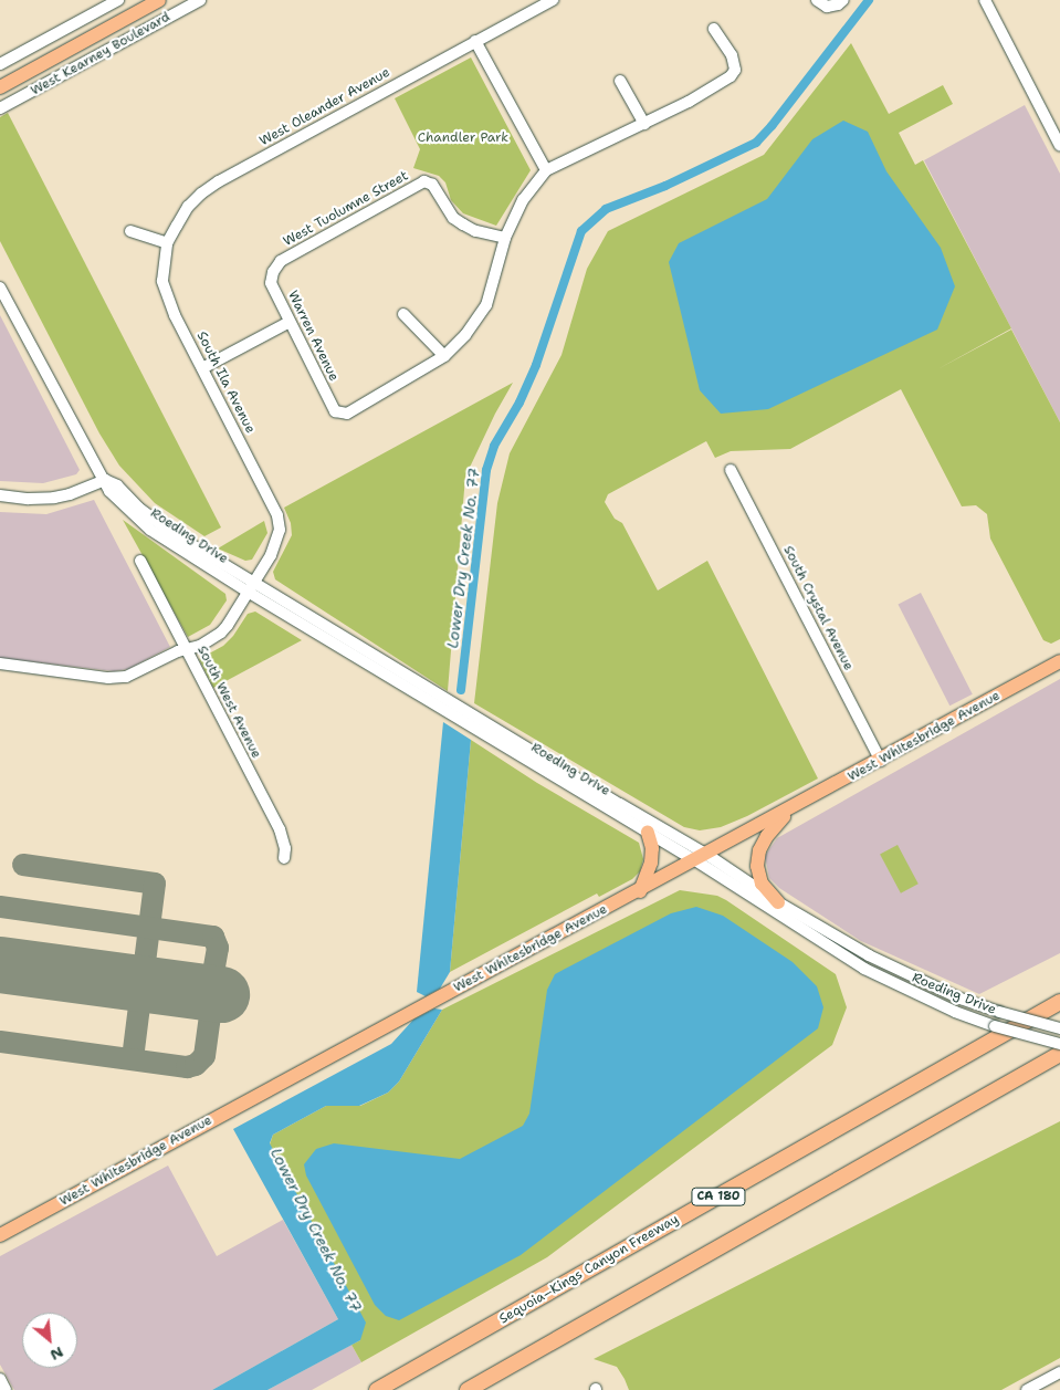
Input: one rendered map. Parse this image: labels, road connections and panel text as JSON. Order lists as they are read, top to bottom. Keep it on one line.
{"streets":{"highway":["CA 180","Sequoia–Kings Canyon Freeway"],"main road":["West Kearney Boulevard","West Whitesbridge Avenue"],"street":["West Oleander Avenue","West Tuolumne Street","Warren Avenue","South Ila Avenue","Roeding Drive","South Crystal Avenue","South West Avenue"]},"crossings":[["West Oleander Avenue","South Ila Avenue"],["West Tuolumne Street","Warren Avenue"],["South Ila Avenue","Roeding Drive"],["Roeding Drive","West Whitesbridge Avenue"],["South Crystal Avenue","West Whitesbridge Avenue"]],"water":["Lower Dry Creek No. 77"],"parks":["Chandler Park"],"north":"bottom right"}
